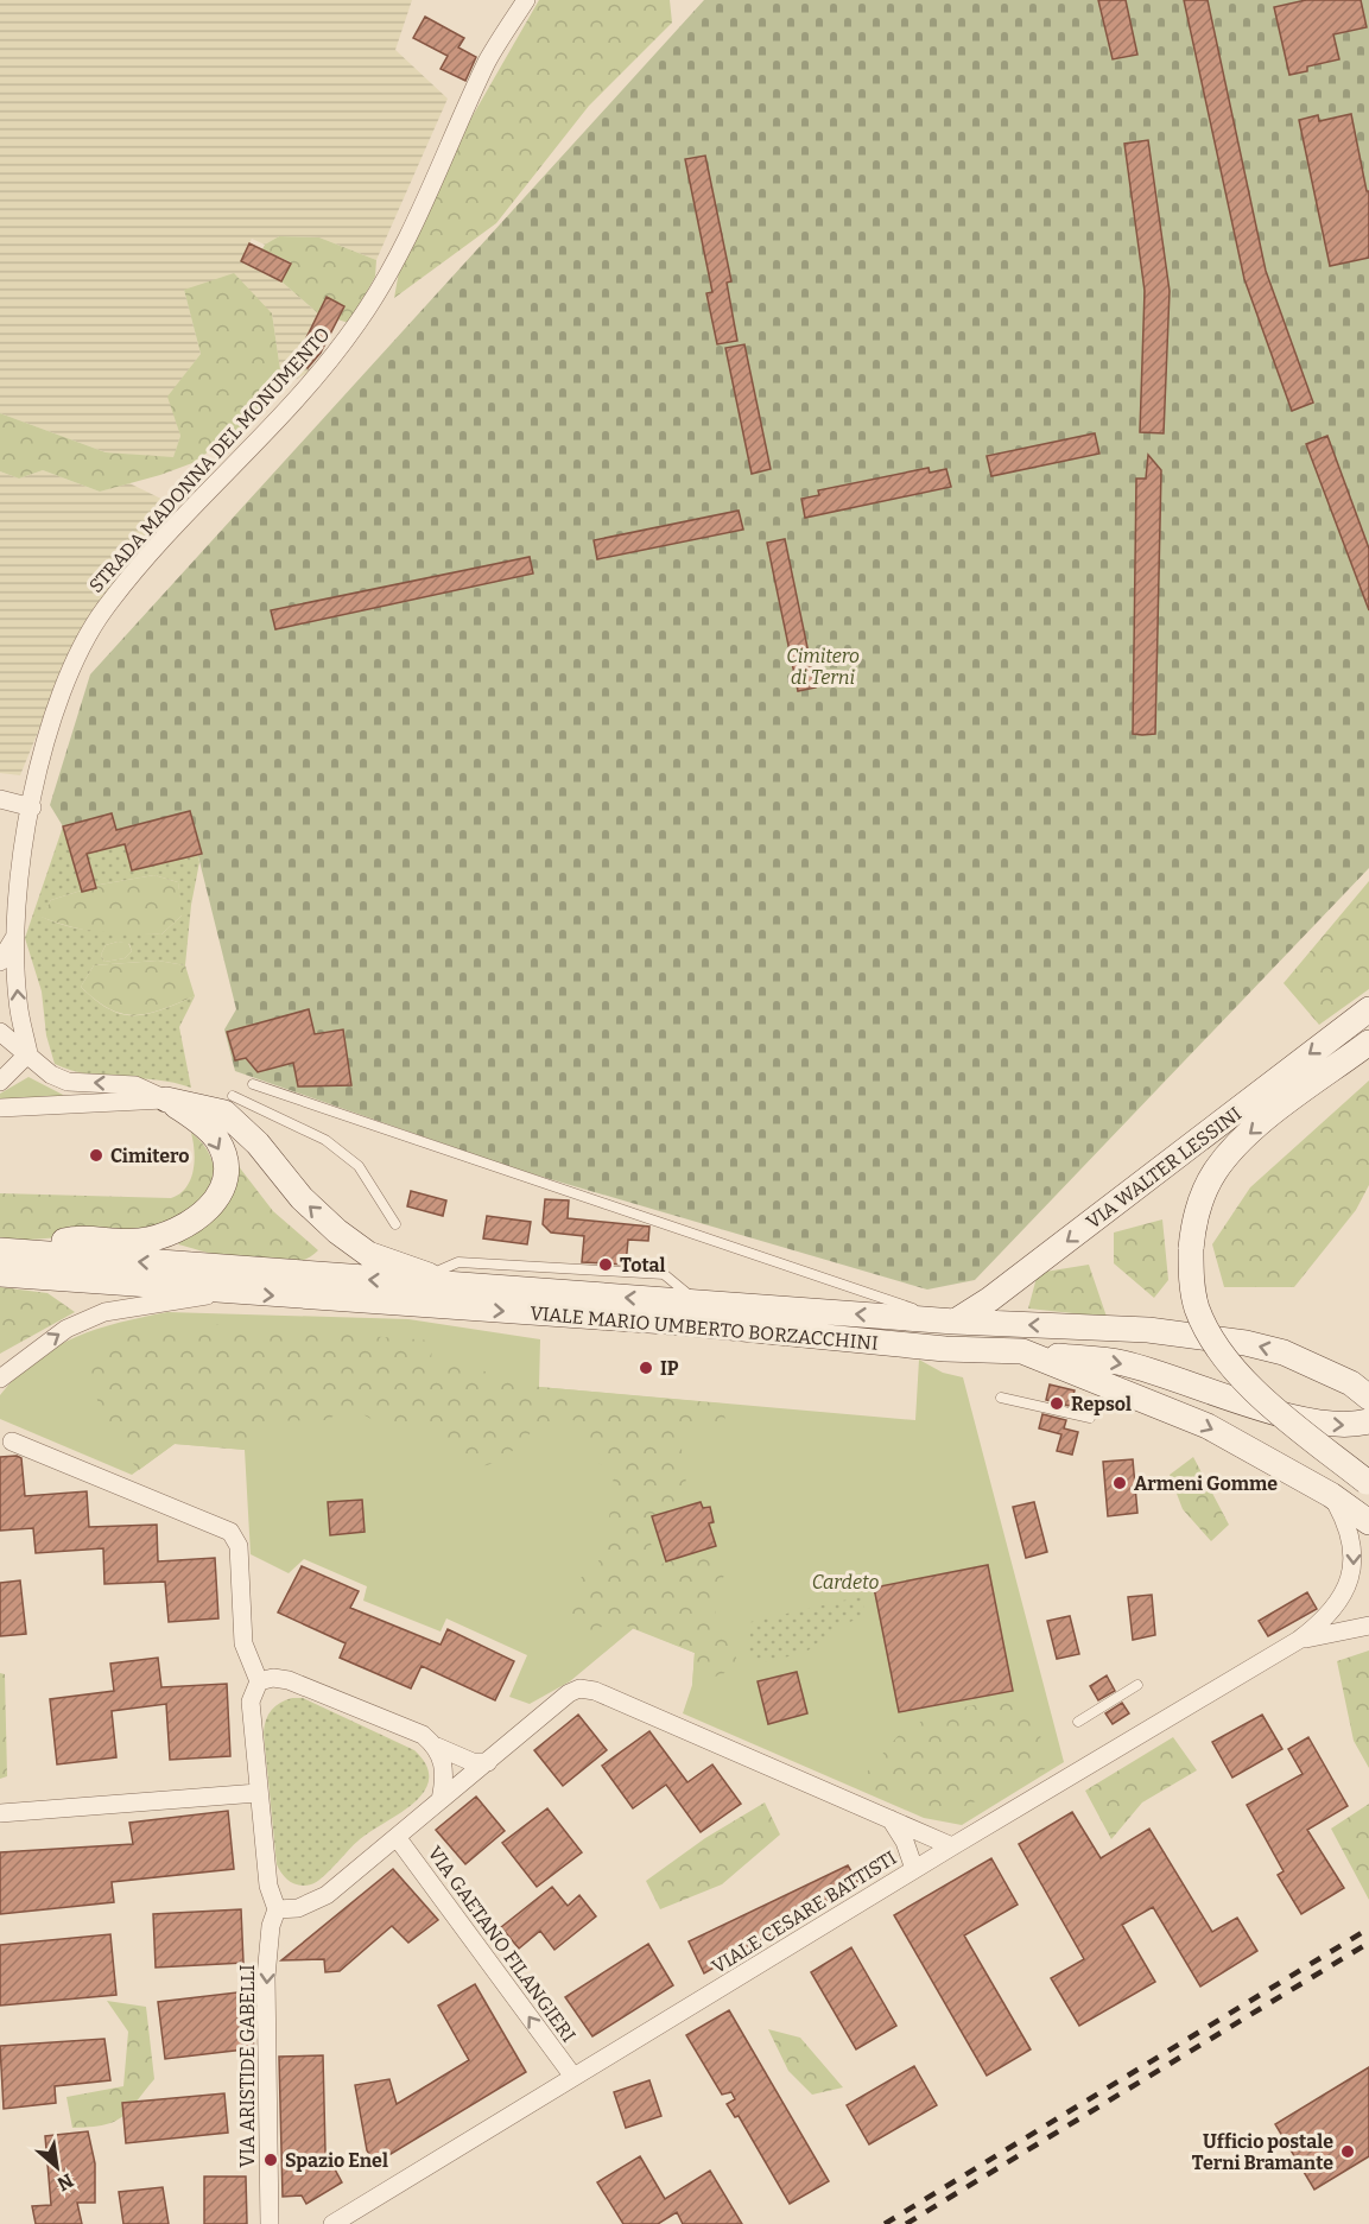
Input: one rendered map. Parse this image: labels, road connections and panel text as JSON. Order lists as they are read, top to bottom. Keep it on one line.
{"streets":{"main road":["VIA WALTER LESSINI","VIALE MARIO UMBERTO BORZACCHINI"],"street":["STRADA MADONNA DEL MONUMENTO","VIALE CESARE BATTISTI","VIA GAETANO FILANGIERI","VIA ARISTIDE GABELLI"]},"crossings":[["VIA WALTER LESSINI","VIALE MARIO UMBERTO BORZACCHINI"],["VIALE MARIO UMBERTO BORZACCHINI","VIALE CESARE BATTISTI"],["VIALE CESARE BATTISTI","VIA GAETANO FILANGIERI"]],"one_way":["VIA GAETANO FILANGIERI","VIA ARISTIDE GABELLI"],"parks":["Cimitero di Terni","Cardeto"],"places":["Cimitero","Total","IP","Repsol","Armeni Gomme","Ufficio postale Terni Bramante","Spazio Enel"],"north":"bottom right"}
